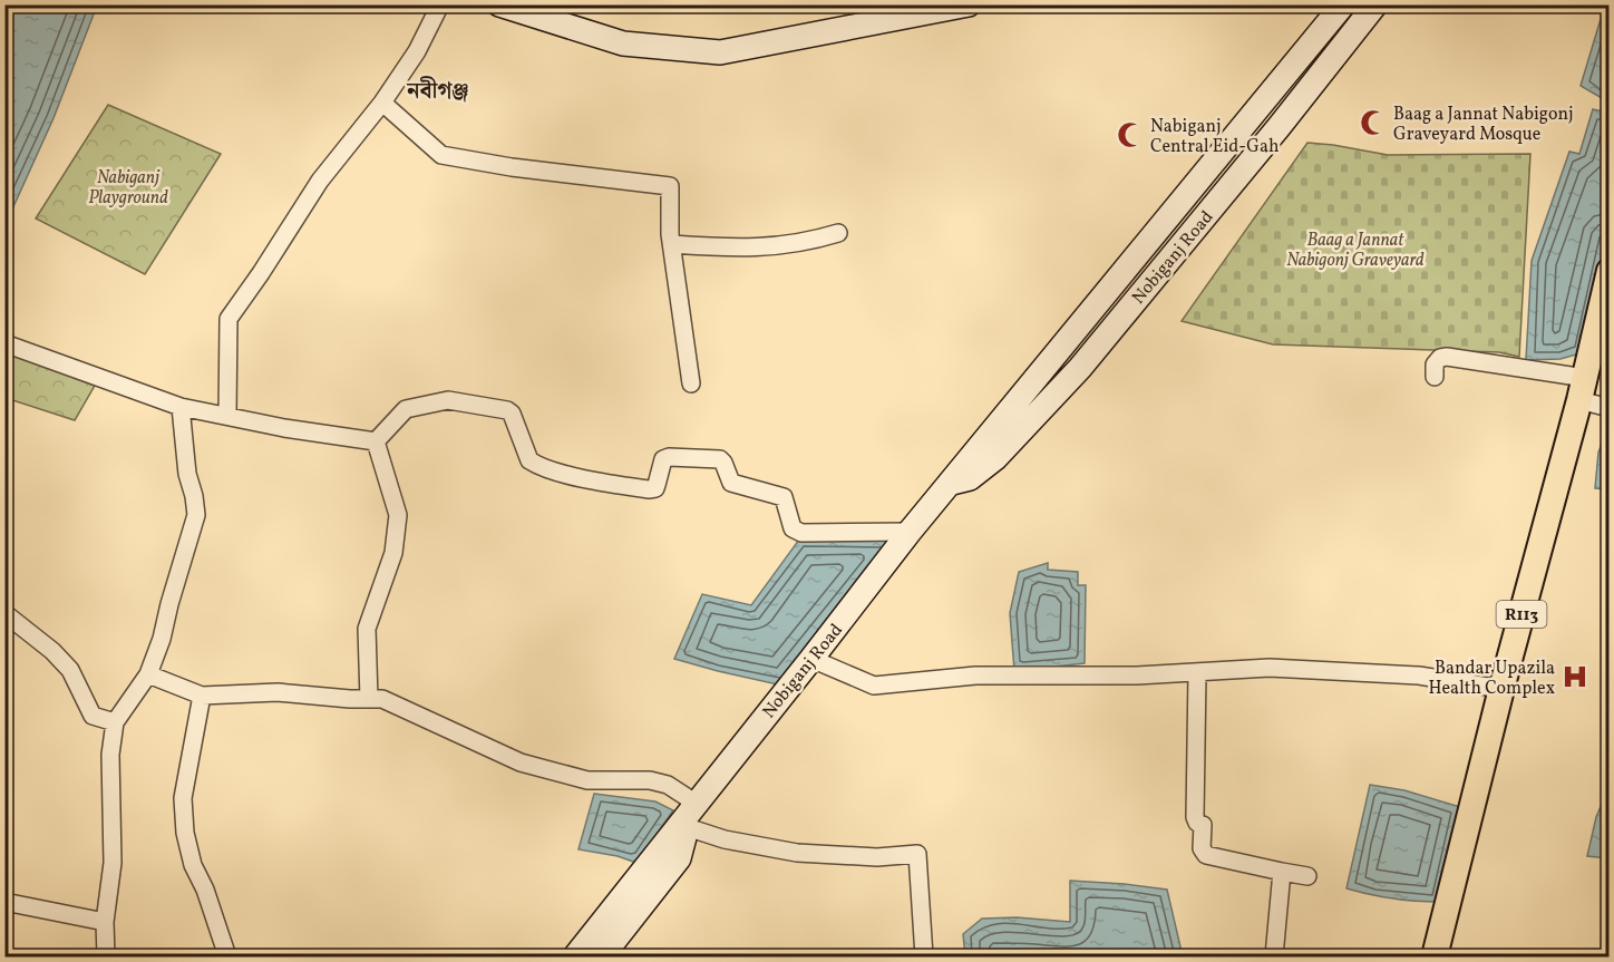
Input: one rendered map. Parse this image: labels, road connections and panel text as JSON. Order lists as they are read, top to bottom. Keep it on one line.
{"streets":{"main road":["Nobiganj Road","R113"]},"districts":["নবীগঞ্জ"],"parks":["Nabiganj Playground","Baag a Jannat Nabigonj Graveyard"],"places":{"mosque":["Baag a Jannat Nabigonj Graveyard Mosque","Nabiganj Central Eid-Gah"],"hospital":["Bandar Upazila Health Complex"]}}
